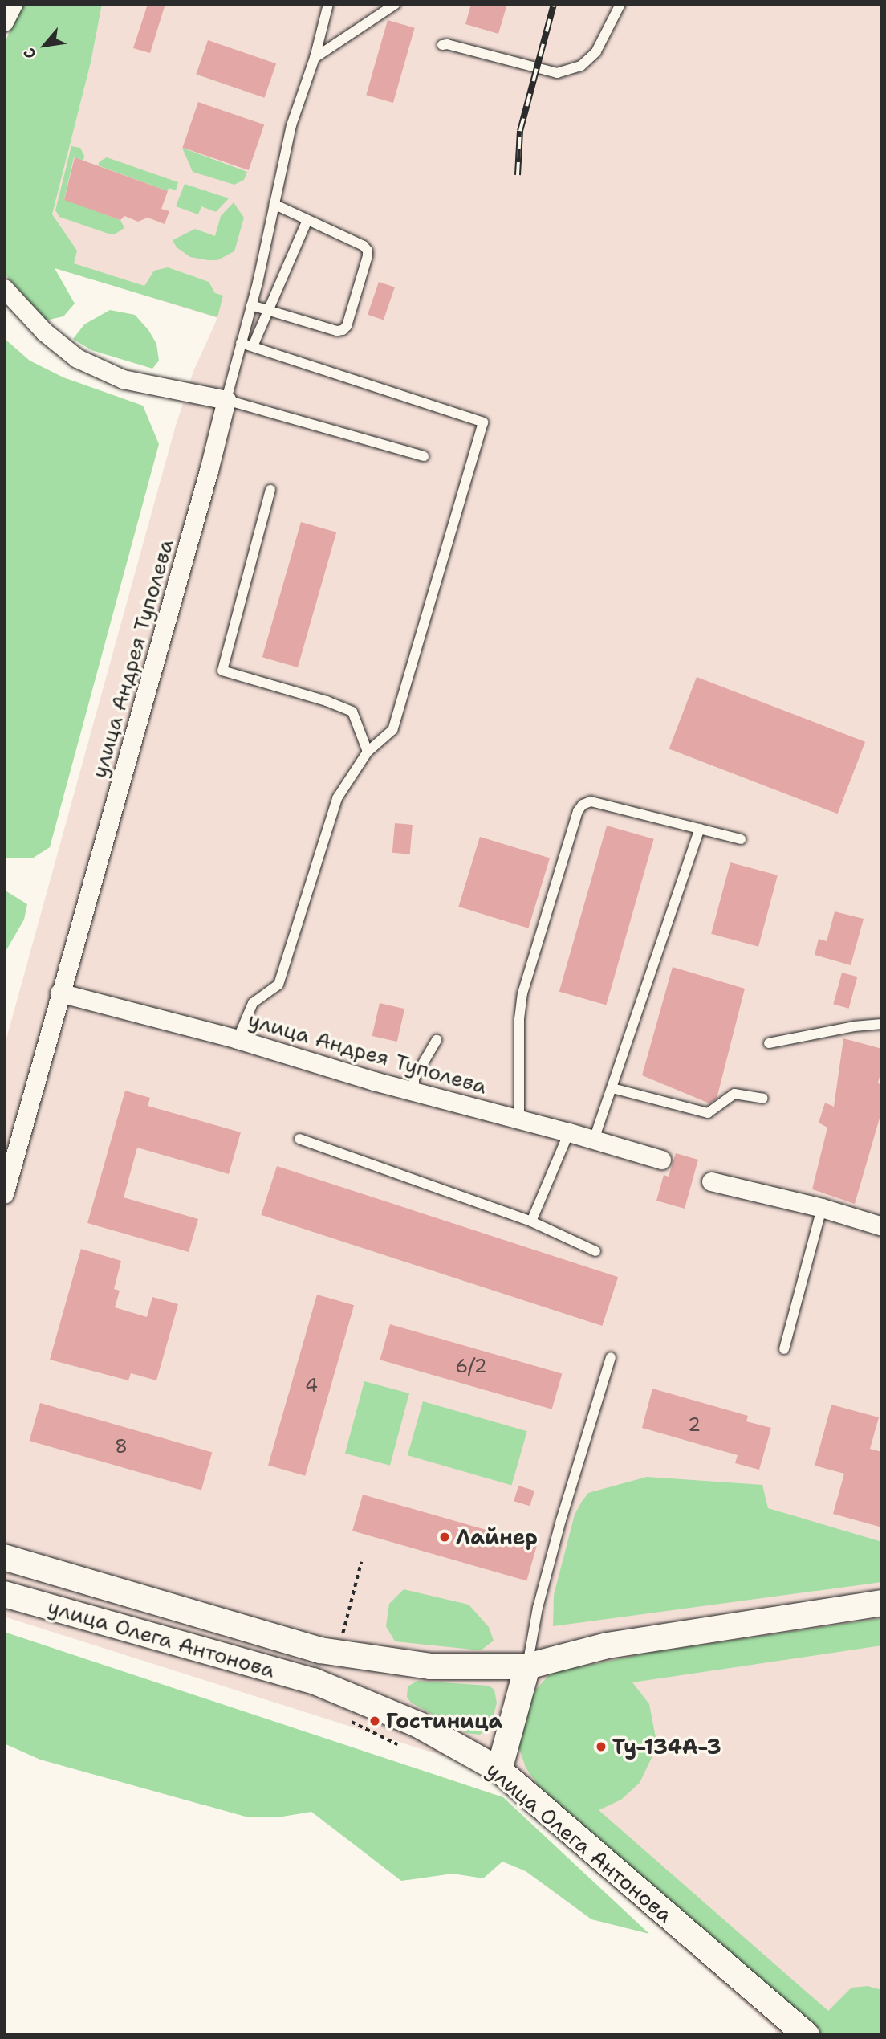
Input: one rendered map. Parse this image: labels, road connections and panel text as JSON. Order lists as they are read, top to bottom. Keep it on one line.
{"streets":{"street":["улица Андрея Туполева","улица Олега Антонова"]},"places":["Лайнер","Гостиница","Ту-134А-3"],"house_numbers":["6/2","4","2","8"],"north":"bottom left"}
